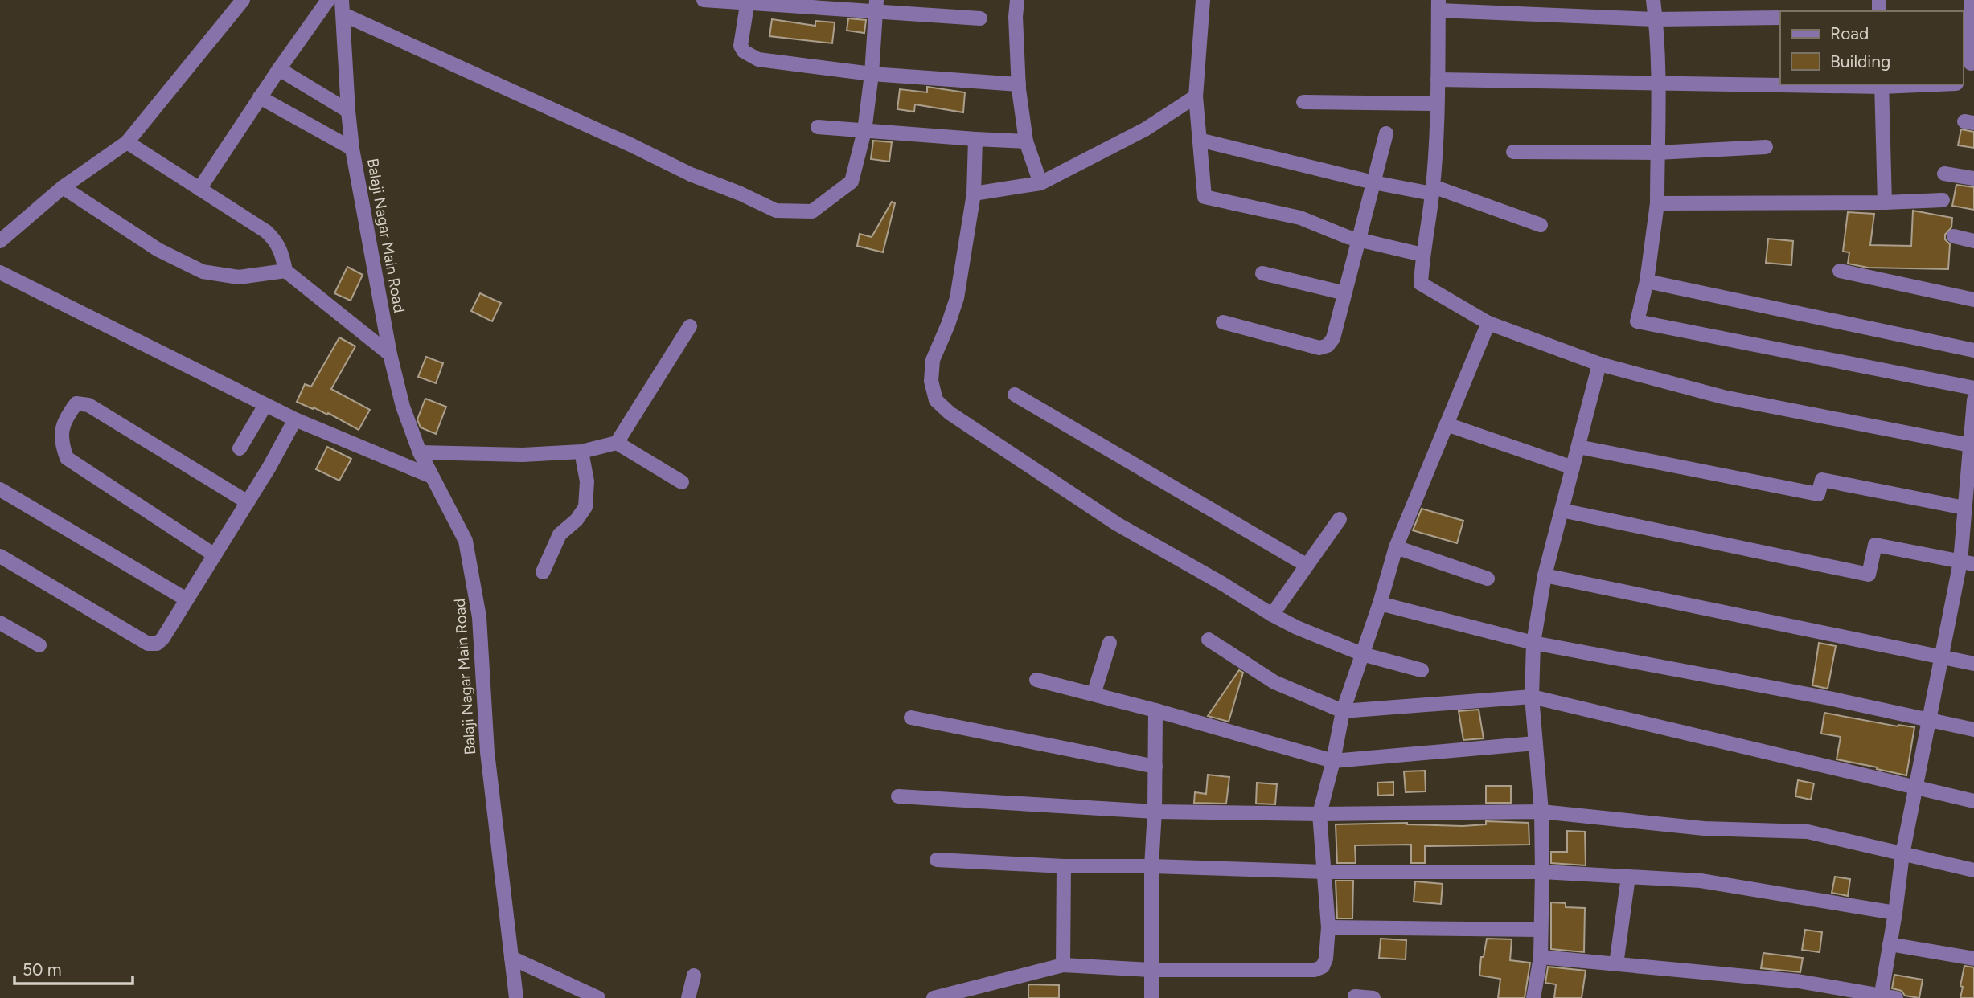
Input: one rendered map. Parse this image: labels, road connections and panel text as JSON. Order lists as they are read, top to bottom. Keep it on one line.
{"streets":{"street":["Balaji Nagar Main Road"]},"legend":["Road","Building"],"scale_bar":"50 m"}
